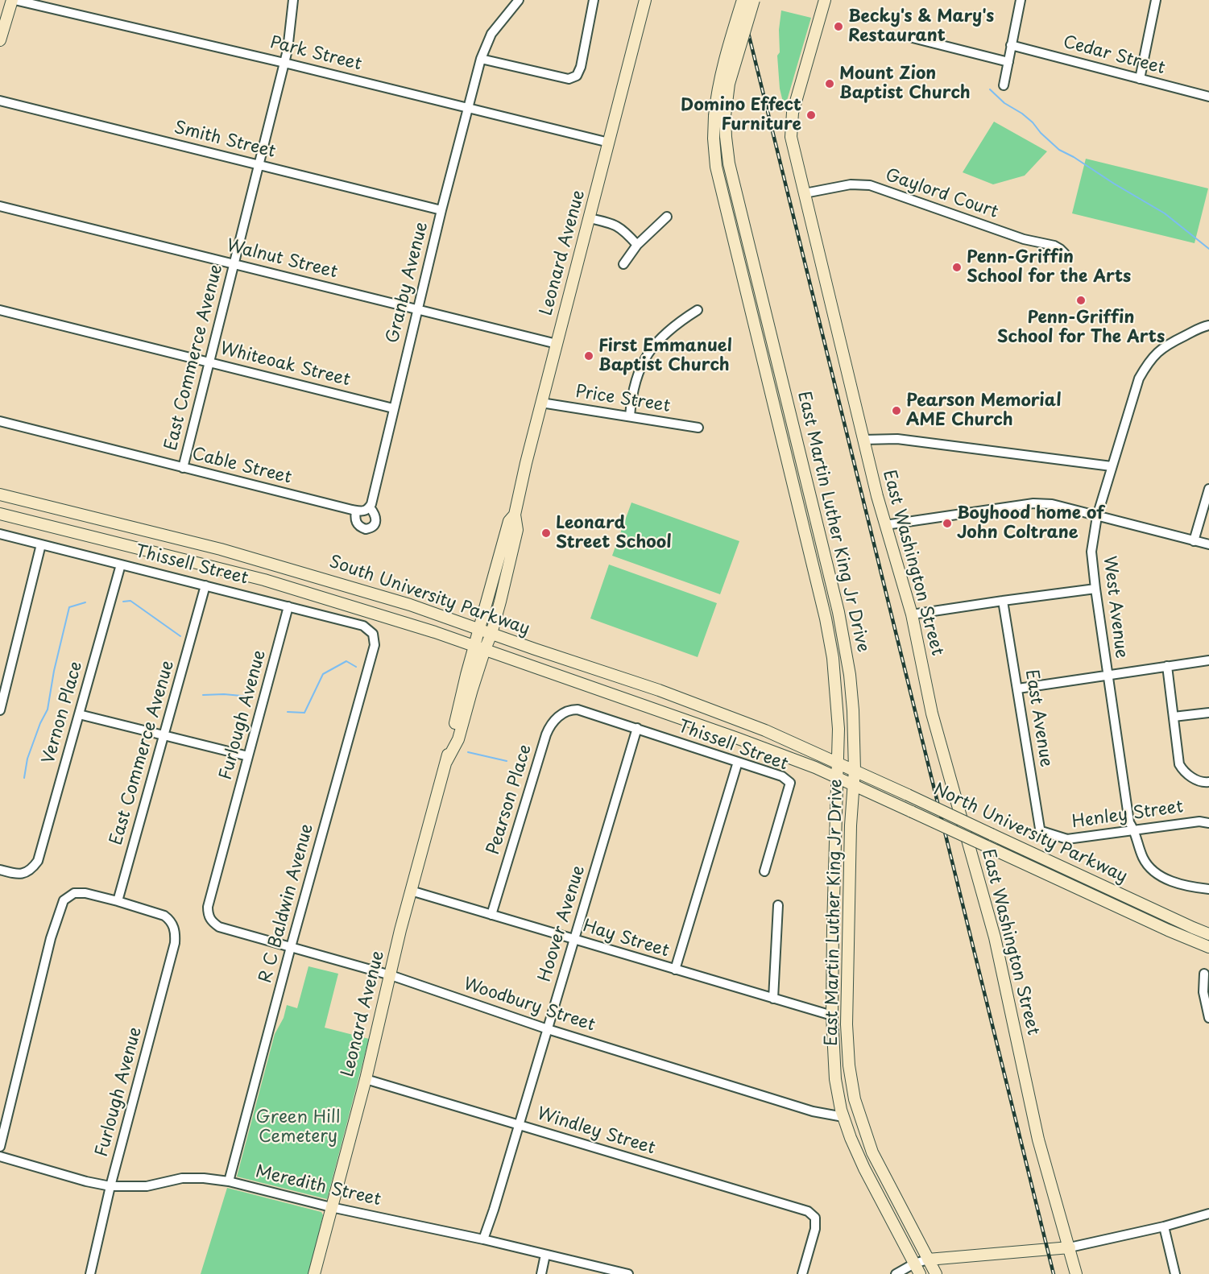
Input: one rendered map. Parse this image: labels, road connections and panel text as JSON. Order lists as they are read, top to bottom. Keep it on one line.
{"streets":{"main road":["Leonard Avenue","East Martin Luther King Jr Drive","East Washington Street","South University Parkway","North University Parkway"],"street":["Park Street","Cedar Street","Smith Street","Gaylord Court","Walnut Street","Granby Avenue","East Commerce Avenue","Whiteoak Street","Price Street","Cable Street","Thissell Street","West Avenue","Vernon Place","Furlough Avenue","East Avenue","Pearson Place","Henley Street","R C Baldwin Avenue","Hoover Avenue","Hay Street","Woodbury Street","Windley Street","Meredith Street"]},"crossings":[["Park Street","Leonard Avenue"],["Park Street","Granby Avenue"],["Park Street","East Commerce Avenue"],["Smith Street","Granby Avenue"],["Smith Street","East Commerce Avenue"],["Gaylord Court","East Washington Street"],["Leonard Avenue","Walnut Street"],["Leonard Avenue","Price Street"],["Leonard Avenue","South University Parkway"],["Leonard Avenue","Hay Street"],["Leonard Avenue","Woodbury Street"],["Leonard Avenue","Windley Street"],["Leonard Avenue","Meredith Street"],["Walnut Street","Granby Avenue"],["Walnut Street","East Commerce Avenue"],["Granby Avenue","Whiteoak Street"],["Granby Avenue","Cable Street"],["East Commerce Avenue","Whiteoak Street"],["East Commerce Avenue","Cable Street"],["East Commerce Avenue","Thissell Street"],["East Commerce Avenue","Furlough Avenue"],["East Martin Luther King Jr Drive","South University Parkway"],["East Martin Luther King Jr Drive","North University Parkway"],["East Martin Luther King Jr Drive","Hay Street"],["East Martin Luther King Jr Drive","Woodbury Street"],["Thissell Street","Vernon Place"],["Thissell Street","Furlough Avenue"],["Thissell Street","Pearson Place"],["Thissell Street","R C Baldwin Avenue"],["Thissell Street","Hoover Avenue"],["South University Parkway","North University Parkway"],["West Avenue","Henley Street"],["Furlough Avenue","Woodbury Street"],["Furlough Avenue","Meredith Street"],["East Avenue","Henley Street"],["Pearson Place","Hay Street"],["R C Baldwin Avenue","Woodbury Street"],["R C Baldwin Avenue","Meredith Street"],["Hoover Avenue","Hay Street"],["Hoover Avenue","Woodbury Street"],["Hoover Avenue","Windley Street"],["Hoover Avenue","Meredith Street"]],"parks":["Green Hill Cemetery"],"places":["Becky's & Mary's Restaurant","Mount Zion Baptist Church","Domino Effect Furniture","Penn-Griffin School for the Arts","Penn-Griffin School for The Arts","First Emmanuel Baptist Church","Pearson Memorial AME Church","Boyhood home of John Coltrane","Leonard Street School"]}
